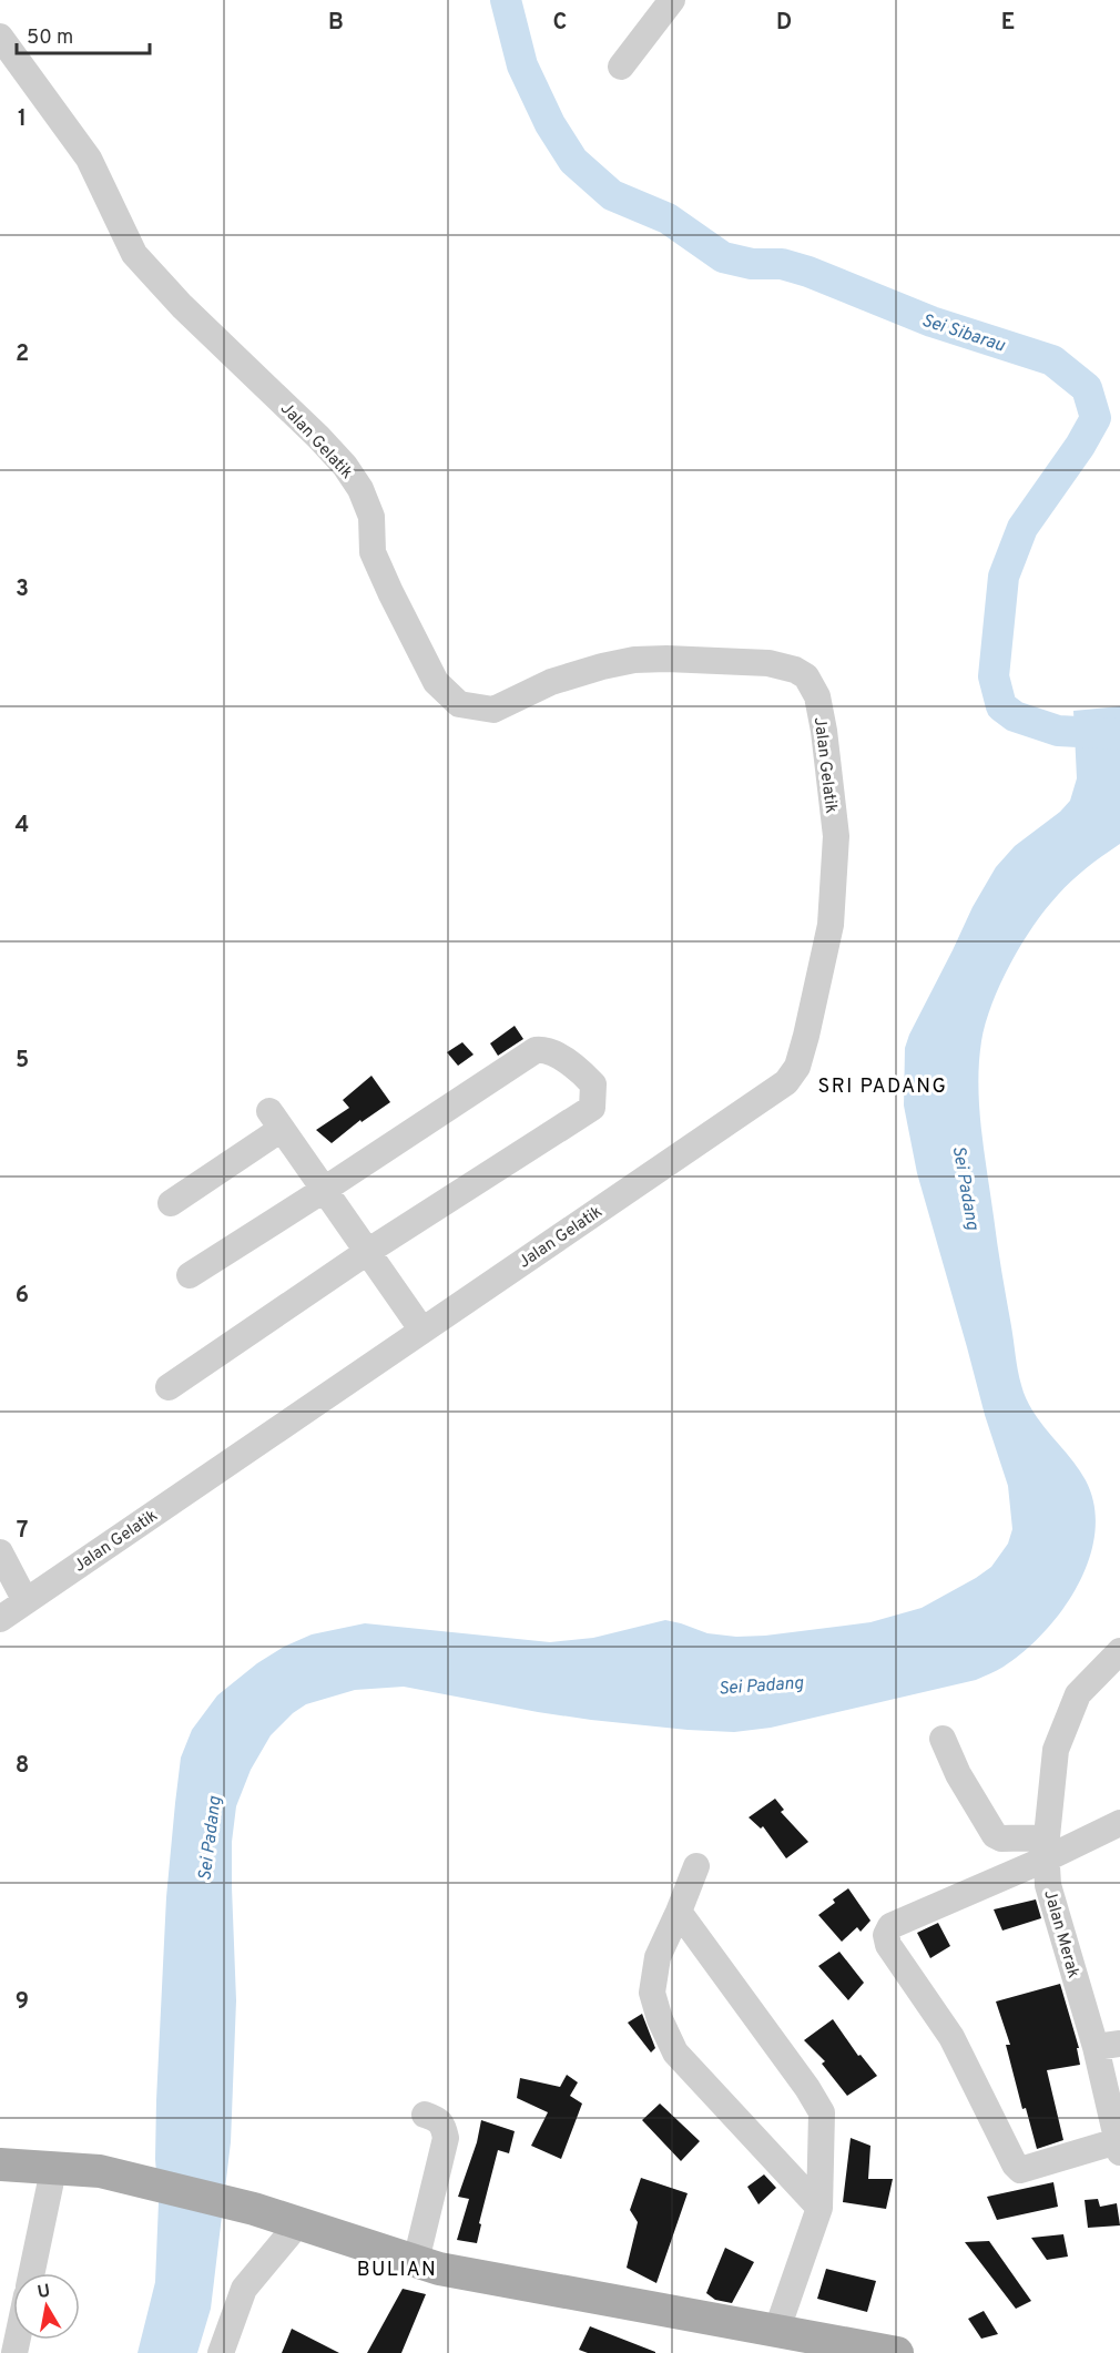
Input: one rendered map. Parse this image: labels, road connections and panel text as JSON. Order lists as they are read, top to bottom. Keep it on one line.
{"streets":{"street":["Jalan Gelatik","Jalan Merak"]},"districts":["SRI PADANG","BULIAN"],"water":["Sei Sibarau","Sei Padang"],"scale_bar":"50 m","north":"top","grid":{"columns":["B","C","D","E"],"rows":["1","2","3","4","5","6","7","8","9"]}}
